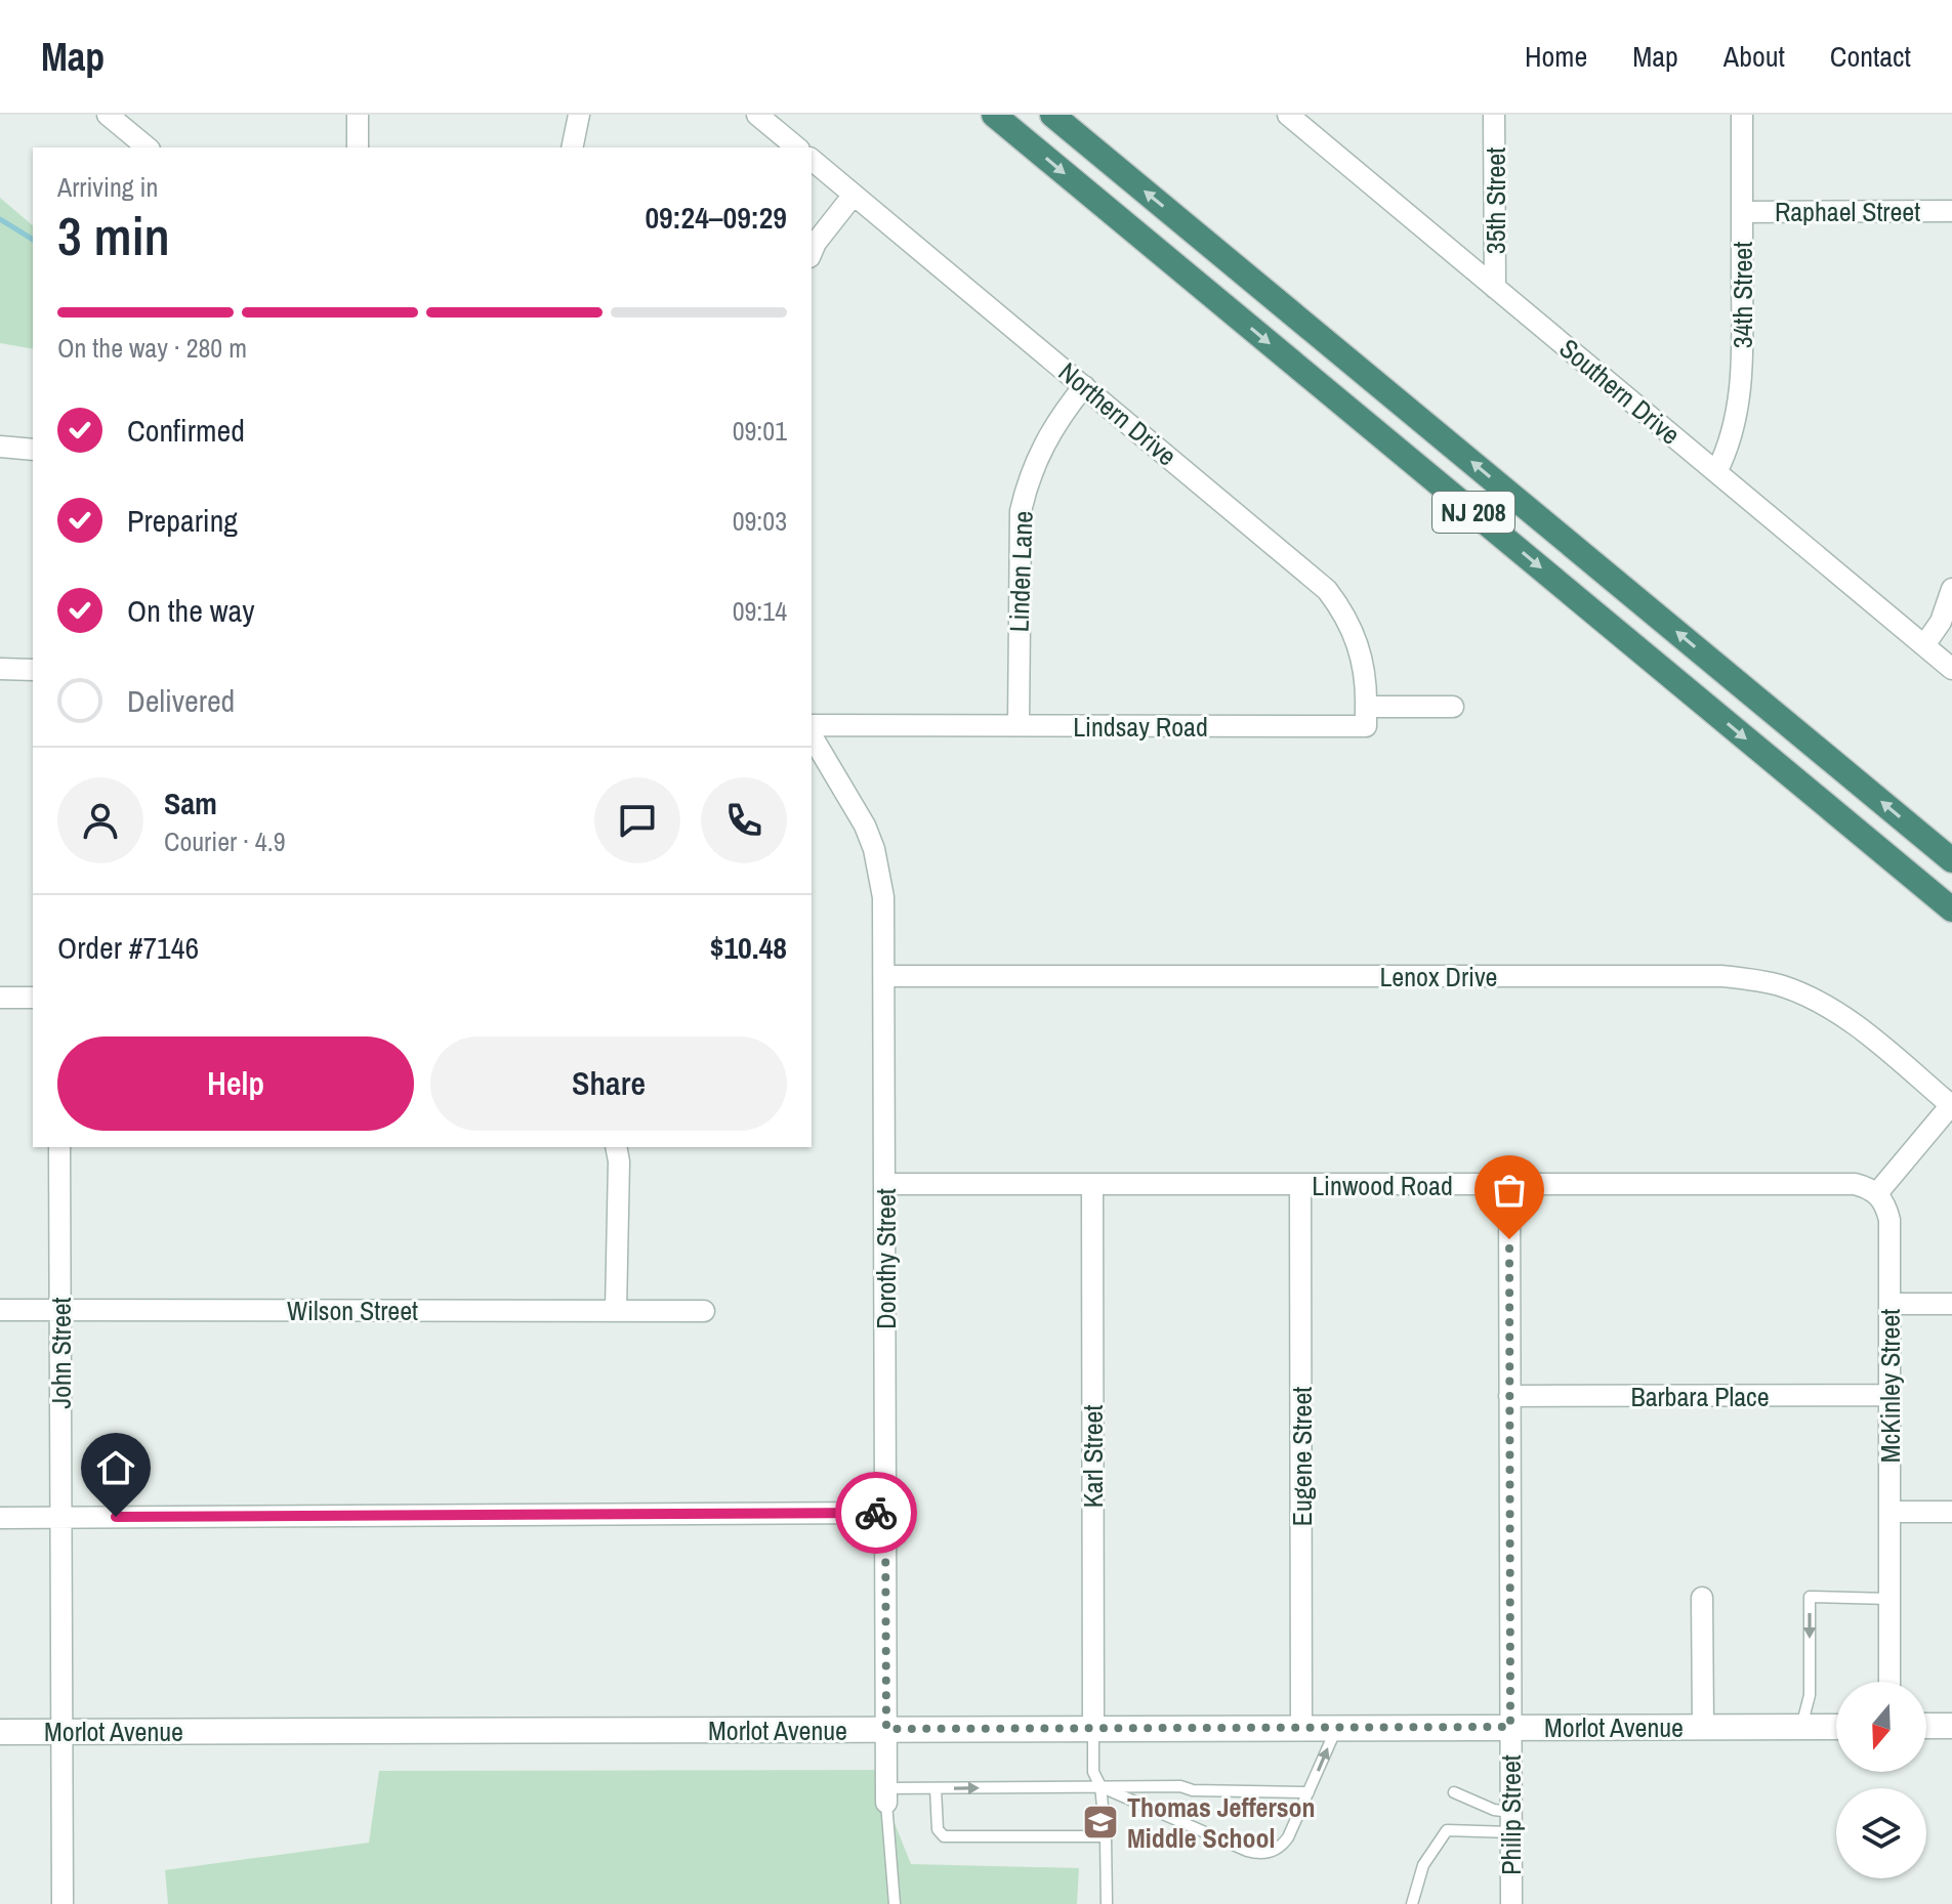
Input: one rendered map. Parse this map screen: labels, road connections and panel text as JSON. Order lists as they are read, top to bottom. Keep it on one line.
{"streets":{"highway":["NJ 208"],"street":["35th Street","Raphael Street","34th Street","Southern Drive","Northern Drive","Linden Lane","Lindsay Road","Lenox Drive","Linwood Road","Dorothy Street","Wilson Street","John Street","McKinley Street","Barbara Place","Karl Street","Eugene Street","Morlot Avenue","Philip Street"]},"crossings":[["35th Street","Southern Drive"],["Raphael Street","34th Street"],["34th Street","Southern Drive"],["Northern Drive","Linden Lane"],["Northern Drive","Lindsay Road"],["Linden Lane","Lindsay Road"],["Lenox Drive","Dorothy Street"],["Linwood Road","Dorothy Street"],["Linwood Road","McKinley Street"],["Linwood Road","Karl Street"],["Linwood Road","Eugene Street"],["Linwood Road","Philip Street"],["Dorothy Street","Morlot Avenue"],["Wilson Street","John Street"],["John Street","Morlot Avenue"],["McKinley Street","Barbara Place"],["Barbara Place","Philip Street"],["Karl Street","Morlot Avenue"],["Eugene Street","Morlot Avenue"],["Morlot Avenue","Philip Street"]],"places":{"school or university":["Thomas Jefferson Middle School"]},"north":"bottom","page":{"header":"Map","nav":["Home","Map","About","Contact"],"heading":["3 min","Arriving in","09:24–09:29"],"panel":["Sam","Courier · 4.9","Order #7146","$10.48"],"bar":"On the way · 280 m","list":[["Confirmed","09:01"],["Preparing","09:03"],["On the way","09:14"],"Delivered"],"buttons":["Help","Share"]}}
